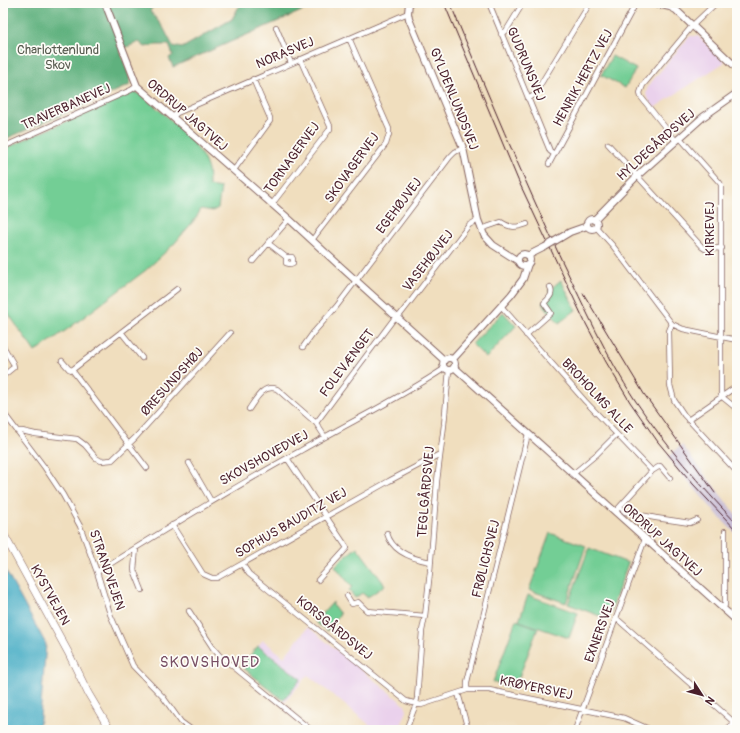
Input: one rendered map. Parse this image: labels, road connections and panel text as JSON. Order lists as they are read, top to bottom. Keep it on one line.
{"streets":{"main road":["KYSTVEJEN"],"street":["NORASVEJ","GUDRUNSVEJ","HENRIK HERTZ VEJ","GYLDENLUNDSVEJ","TRAVERBANEVEJ","ORDRUP JAGTVEJ","HYLDEGÅRDSVEJ","TORNAGERVEJ","SKOVAGERVEJ","EGEHØJVEJ","KIRKEVEJ","VASEHØJVEJ","FOLEVÆNGET","ØRESUNDSHØJ","BROHOLMS ALLE","SKOVSHOVEDVEJ","TEGLGÅRDSVEJ","SOPHUS BAUDITZ VEJ","FRØLICHSVEJ","STRANDVEJEN","KORSGÅRDSVEJ","EXNERSVEJ","KRØYERSVEJ"]},"crossings":[["NORASVEJ","GYLDENLUNDSVEJ"],["NORASVEJ","ORDRUP JAGTVEJ"],["NORASVEJ","TORNAGERVEJ"],["NORASVEJ","SKOVAGERVEJ"],["GUDRUNSVEJ","HENRIK HERTZ VEJ"],["GYLDENLUNDSVEJ","EGEHØJVEJ"],["GYLDENLUNDSVEJ","VASEHØJVEJ"],["TRAVERBANEVEJ","ORDRUP JAGTVEJ"],["ORDRUP JAGTVEJ","TORNAGERVEJ"],["ORDRUP JAGTVEJ","SKOVAGERVEJ"],["ORDRUP JAGTVEJ","EGEHØJVEJ"],["ORDRUP JAGTVEJ","VASEHØJVEJ"],["ORDRUP JAGTVEJ","FOLEVÆNGET"],["ORDRUP JAGTVEJ","SKOVSHOVEDVEJ"],["ORDRUP JAGTVEJ","TEGLGÅRDSVEJ"],["ORDRUP JAGTVEJ","FRØLICHSVEJ"],["ORDRUP JAGTVEJ","EXNERSVEJ"],["HYLDEGÅRDSVEJ","KIRKEVEJ"],["VASEHØJVEJ","FOLEVÆNGET"],["ØRESUNDSHØJ","STRANDVEJEN"],["SKOVSHOVEDVEJ","TEGLGÅRDSVEJ"],["SKOVSHOVEDVEJ","SOPHUS BAUDITZ VEJ"],["SKOVSHOVEDVEJ","STRANDVEJEN"],["TEGLGÅRDSVEJ","SOPHUS BAUDITZ VEJ"],["TEGLGÅRDSVEJ","KORSGÅRDSVEJ"],["TEGLGÅRDSVEJ","KRØYERSVEJ"],["SOPHUS BAUDITZ VEJ","KORSGÅRDSVEJ"],["FRØLICHSVEJ","KRØYERSVEJ"],["KORSGÅRDSVEJ","KRØYERSVEJ"],["EXNERSVEJ","KRØYERSVEJ"]],"districts":["SKOVSHOVED"],"parks":["Charlottenlund Skov"],"north":"bottom right"}
